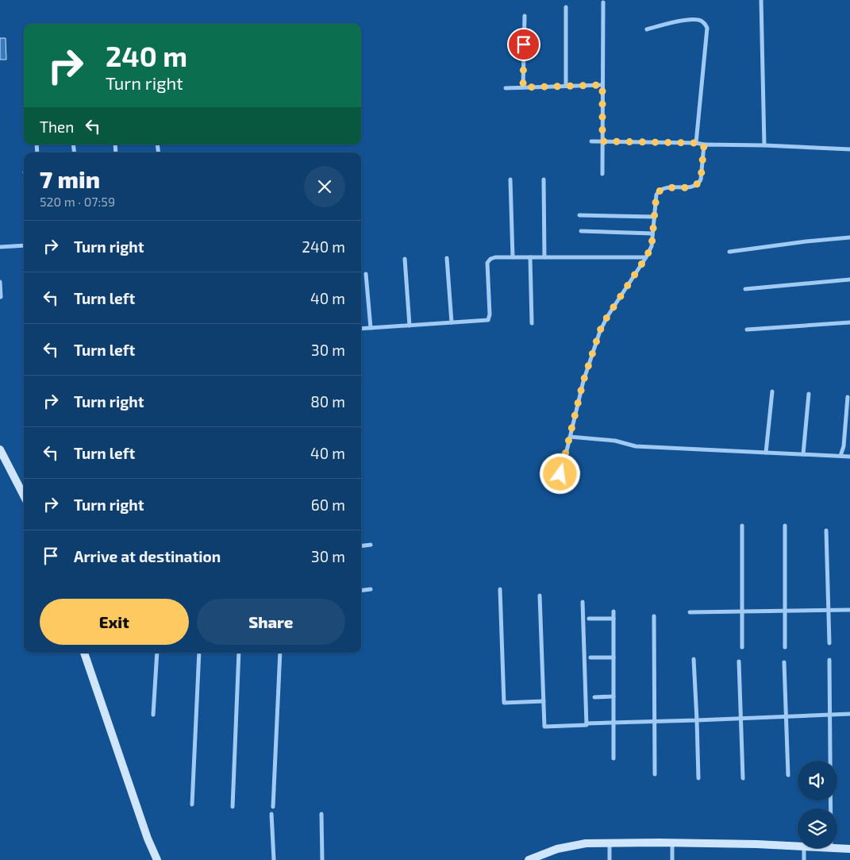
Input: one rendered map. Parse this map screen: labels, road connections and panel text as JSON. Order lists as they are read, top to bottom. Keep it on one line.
{"page":{"turn":["240 m","Turn right"],"then":"Then","heading":["7 min","520 m · 07:59"],"list":[{"name":"Turn right","value":"240 m"},{"name":"Turn left","value":"40 m"},{"name":"Turn left","value":"30 m"},{"name":"Turn right","value":"80 m"},{"name":"Turn left","value":"40 m"},{"name":"Turn right","value":"60 m"},{"name":"Arrive at destination","value":"30 m"}],"buttons":["Exit","Share"]}}
